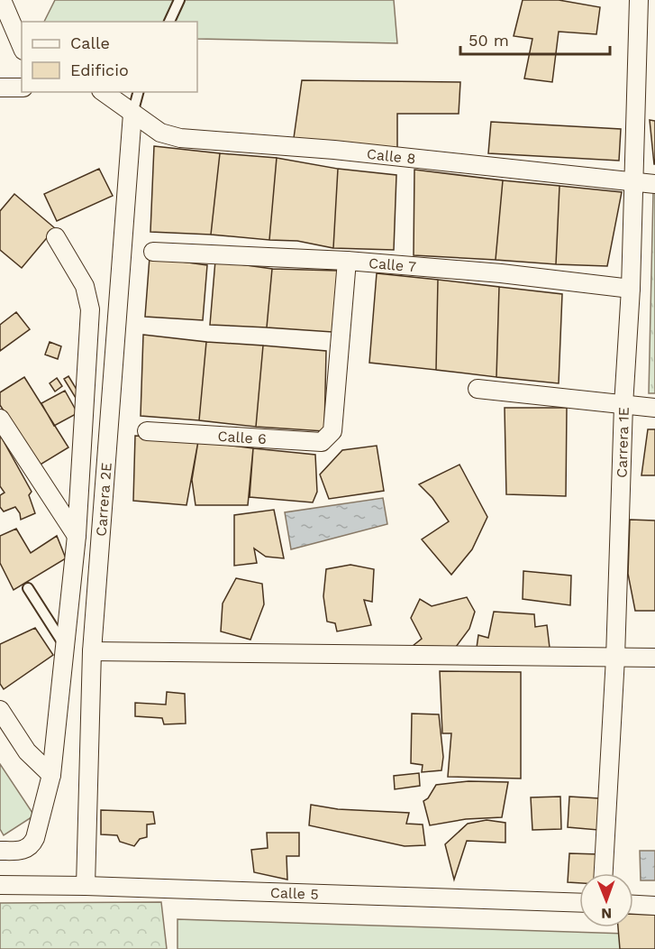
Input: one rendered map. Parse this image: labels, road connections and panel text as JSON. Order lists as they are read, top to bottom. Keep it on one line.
{"streets":{"street":["Calle 8","Calle 7","Calle 6","Carrera 1E","Carrera 2E","Calle 5"]},"crossings":[["Calle 8","Carrera 1E"],["Calle 8","Carrera 2E"],["Calle 7","Calle 6"],["Calle 7","Carrera 1E"],["Carrera 2E","Calle 5"]],"legend":["Calle","Edificio"],"scale_bar":"50 m","north":"bottom"}
